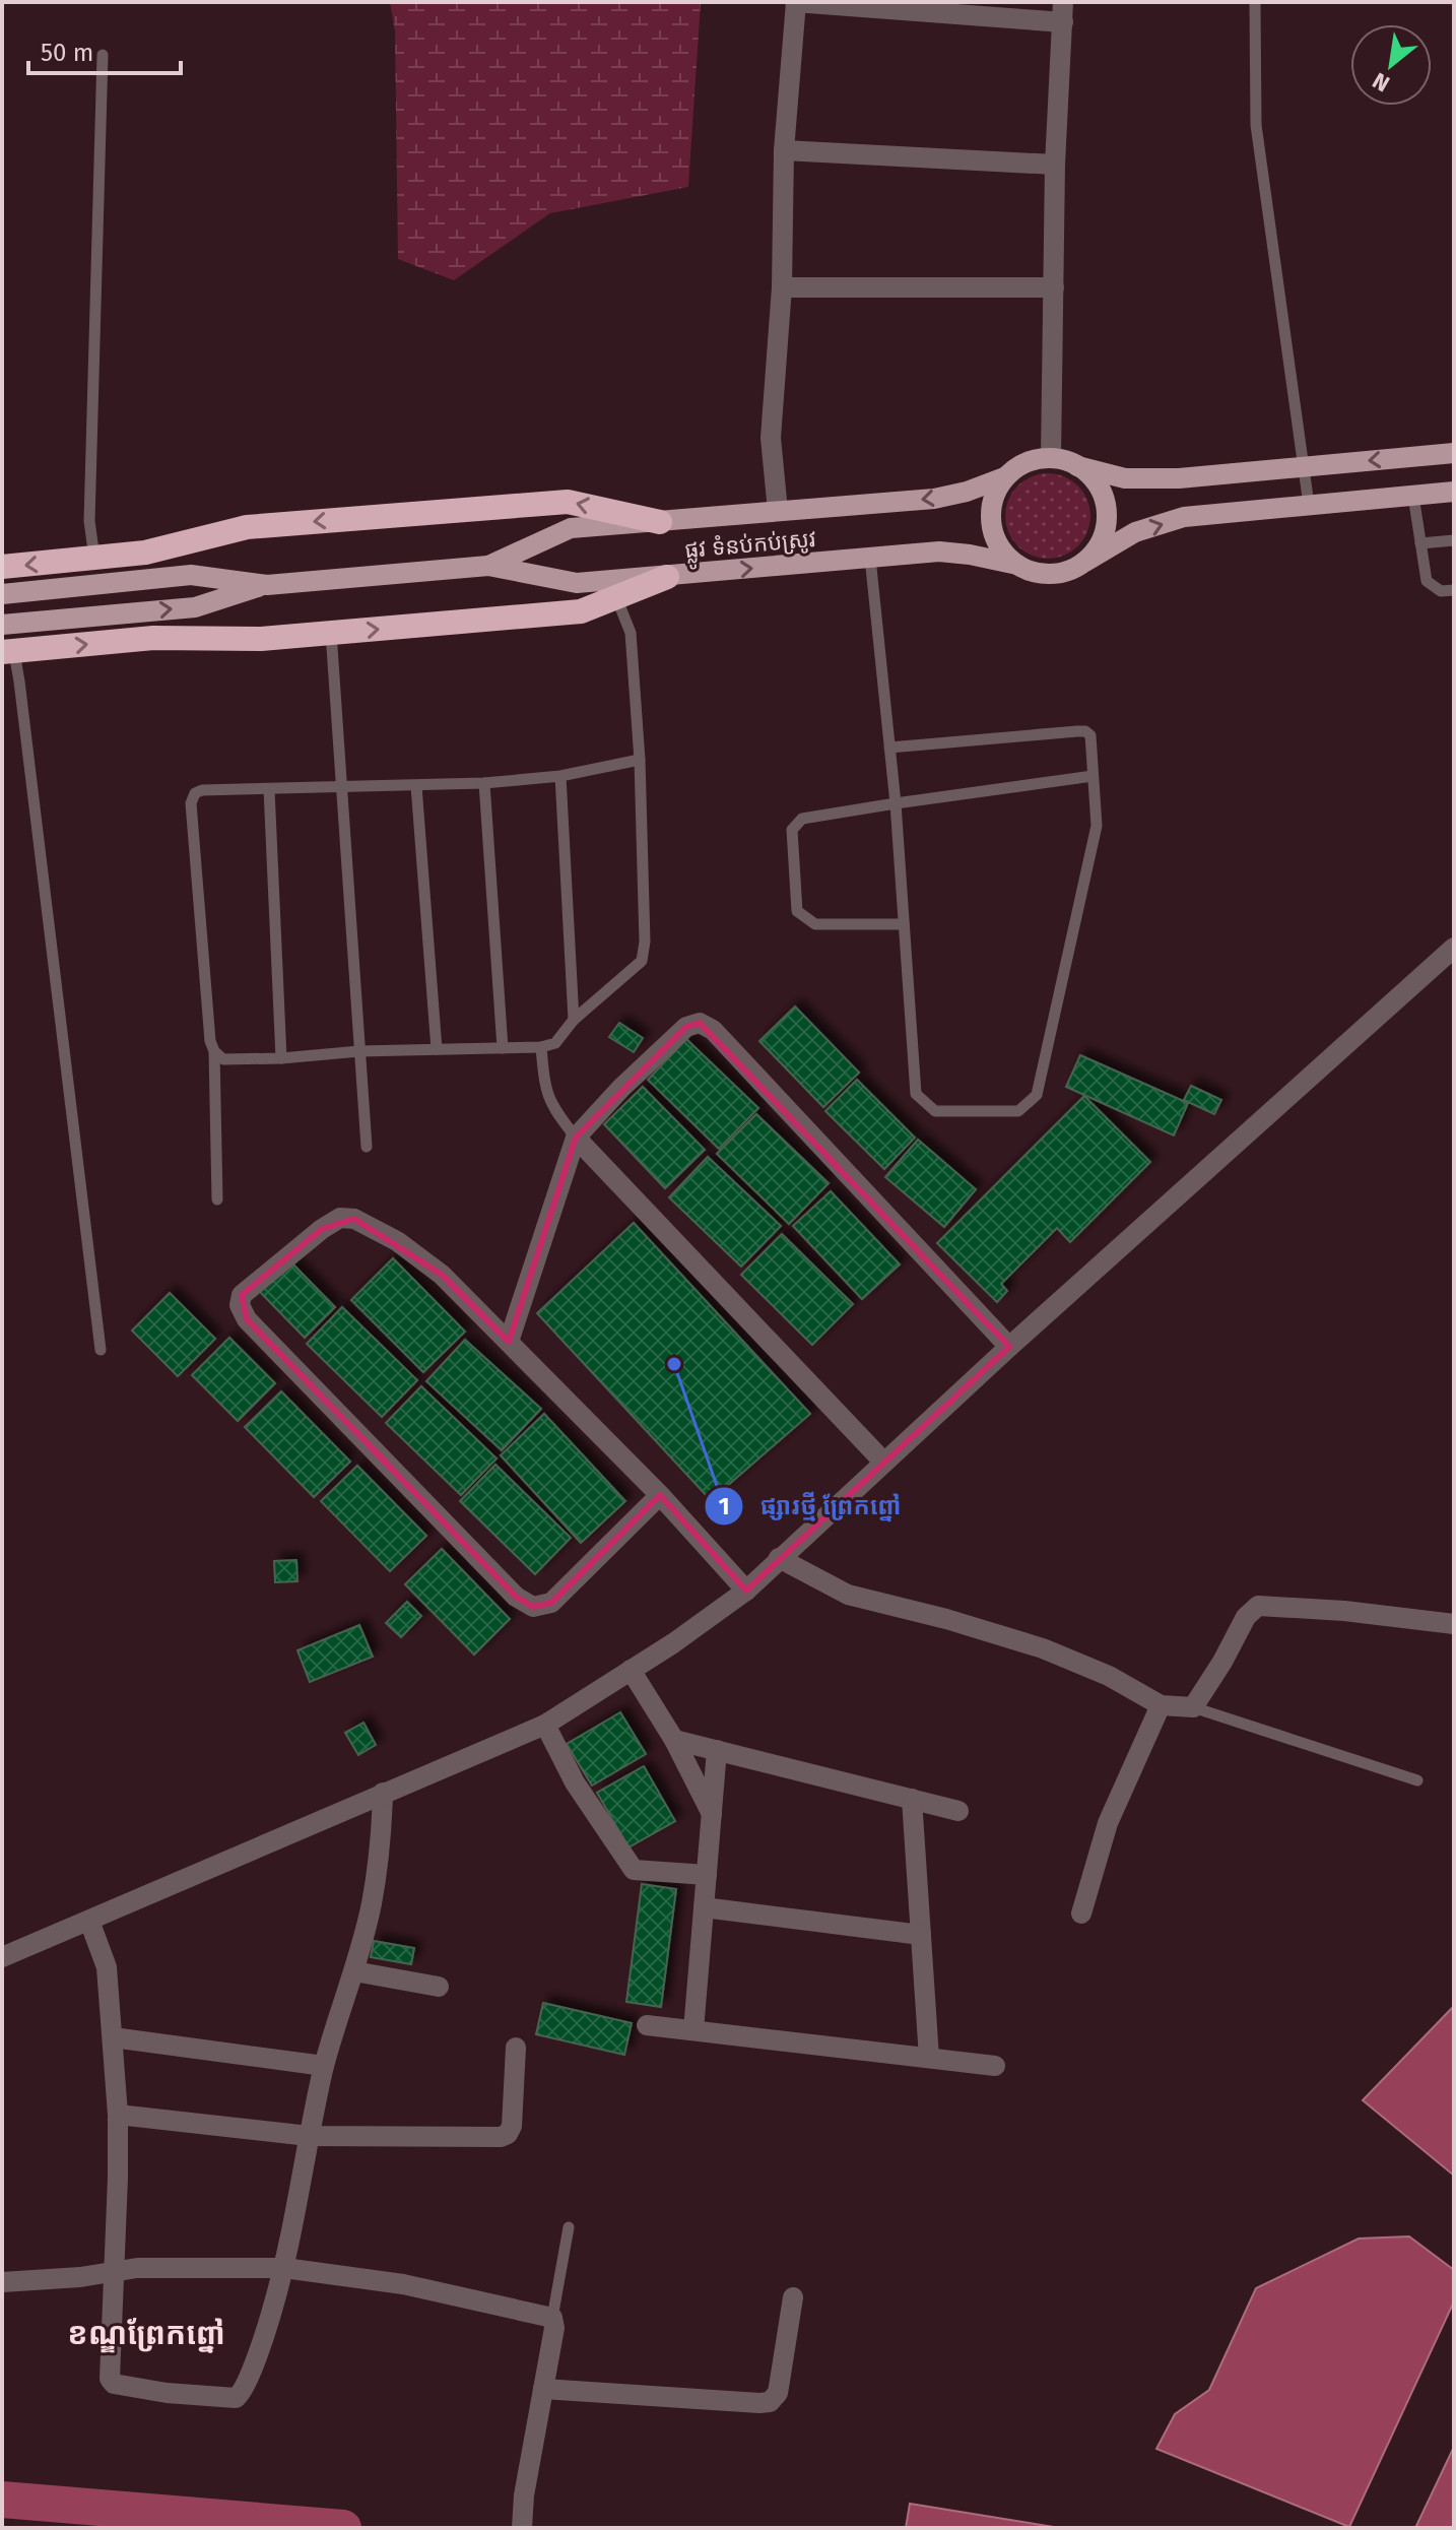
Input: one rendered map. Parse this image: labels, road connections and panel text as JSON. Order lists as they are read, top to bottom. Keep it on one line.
{"streets":{"main road":["ផ្លូវ ទំនប់កប់ស្រូវ"]},"districts":["ខណ្ឌព្រែកព្នៅ"],"places":["ផ្សារថ្មី ព្រែកព្នៅ"],"scale_bar":"50 m","north":"bottom left"}
